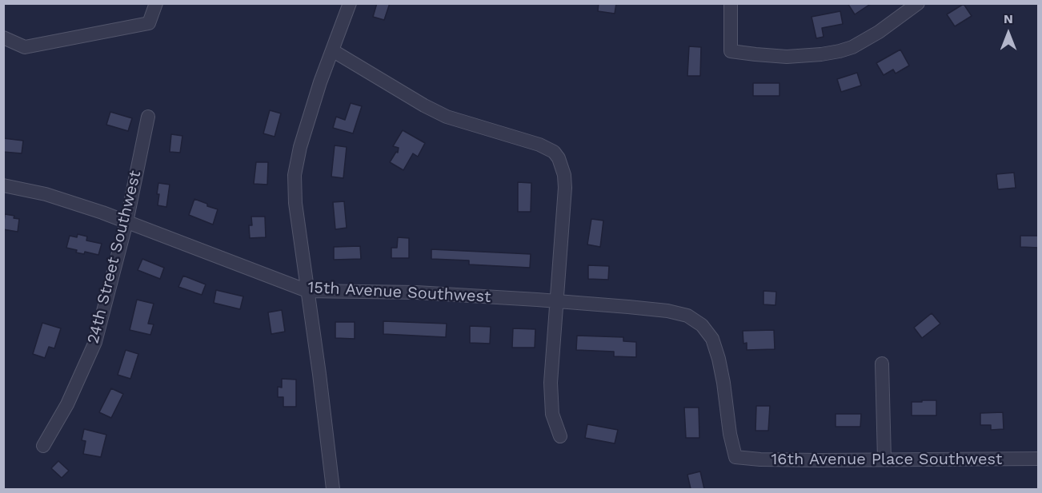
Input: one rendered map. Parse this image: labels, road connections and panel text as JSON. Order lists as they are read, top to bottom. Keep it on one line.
{"streets":{"street":["24th Street Southwest","15th Avenue Southwest","16th Avenue Place Southwest"]},"crossings":[["24th Street Southwest","15th Avenue Southwest"],["15th Avenue Southwest","16th Avenue Place Southwest"]],"north":"top"}
